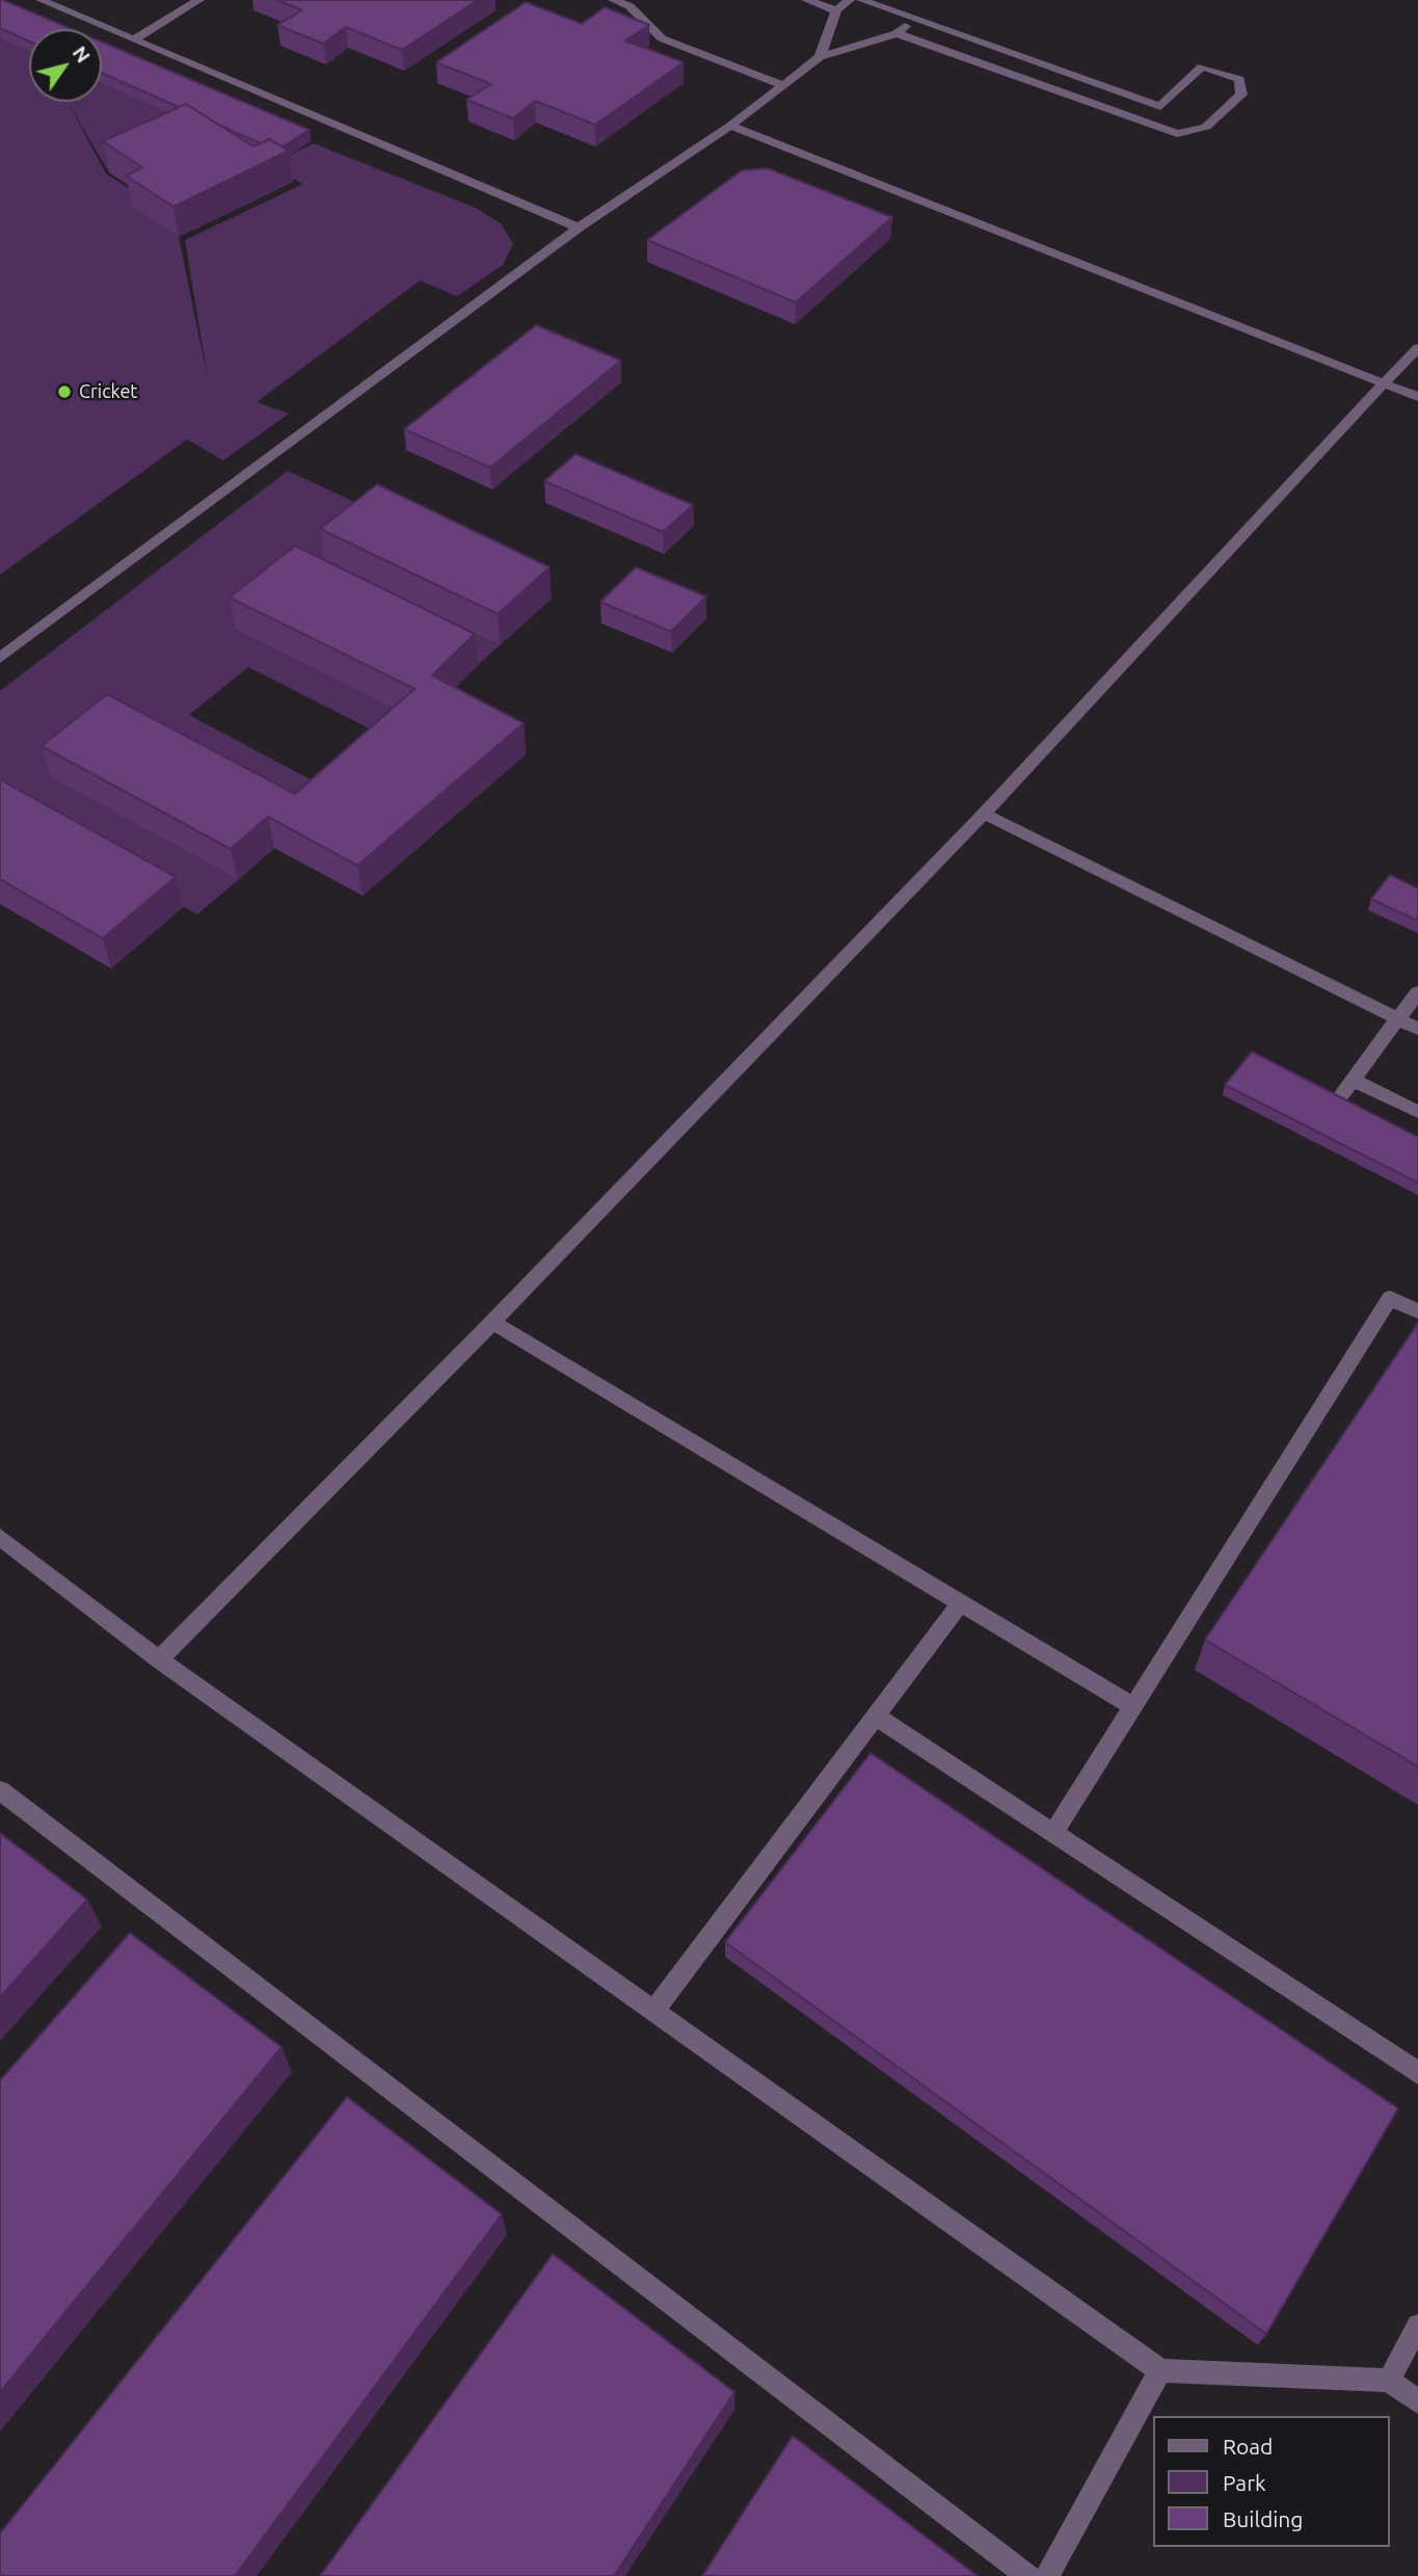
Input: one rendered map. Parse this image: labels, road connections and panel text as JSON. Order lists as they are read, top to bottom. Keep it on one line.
{"places":["Cricket"],"legend":["Road","Park","Building"],"north":"top right"}
